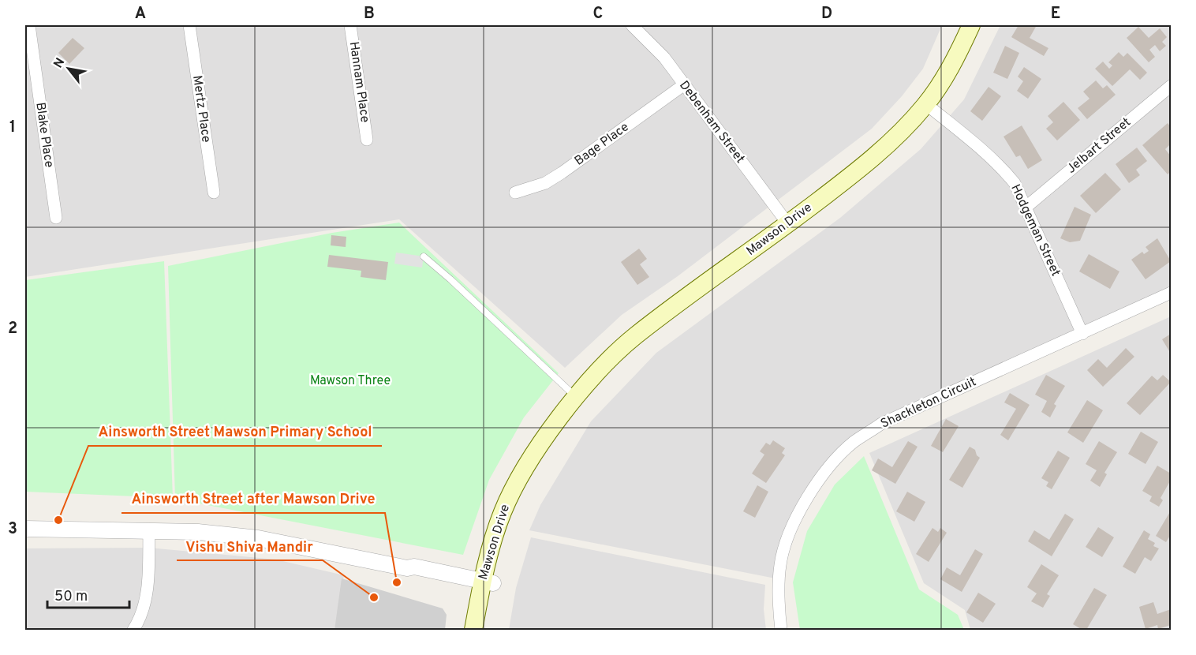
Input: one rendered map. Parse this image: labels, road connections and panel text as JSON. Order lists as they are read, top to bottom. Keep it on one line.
{"streets":{"main road":["Mawson Drive"],"street":["Hannam Place","Mertz Place","Debenham Street","Blake Place","Bage Place","Jelbart Street","Hodgeman Street","Shackleton Circuit"]},"crossings":[["Debenham Street","Bage Place"],["Debenham Street","Mawson Drive"],["Jelbart Street","Hodgeman Street"],["Mawson Drive","Hodgeman Street"],["Hodgeman Street","Shackleton Circuit"]],"parks":["Mawson Three"],"places":["Ainsworth Street Mawson Primary School","Ainsworth Street after Mawson Drive","Vishu Shiva Mandir"],"scale_bar":"50 m","north":"top left","grid":{"columns":["A","B","C","D","E"],"rows":["1","2","3"]}}
